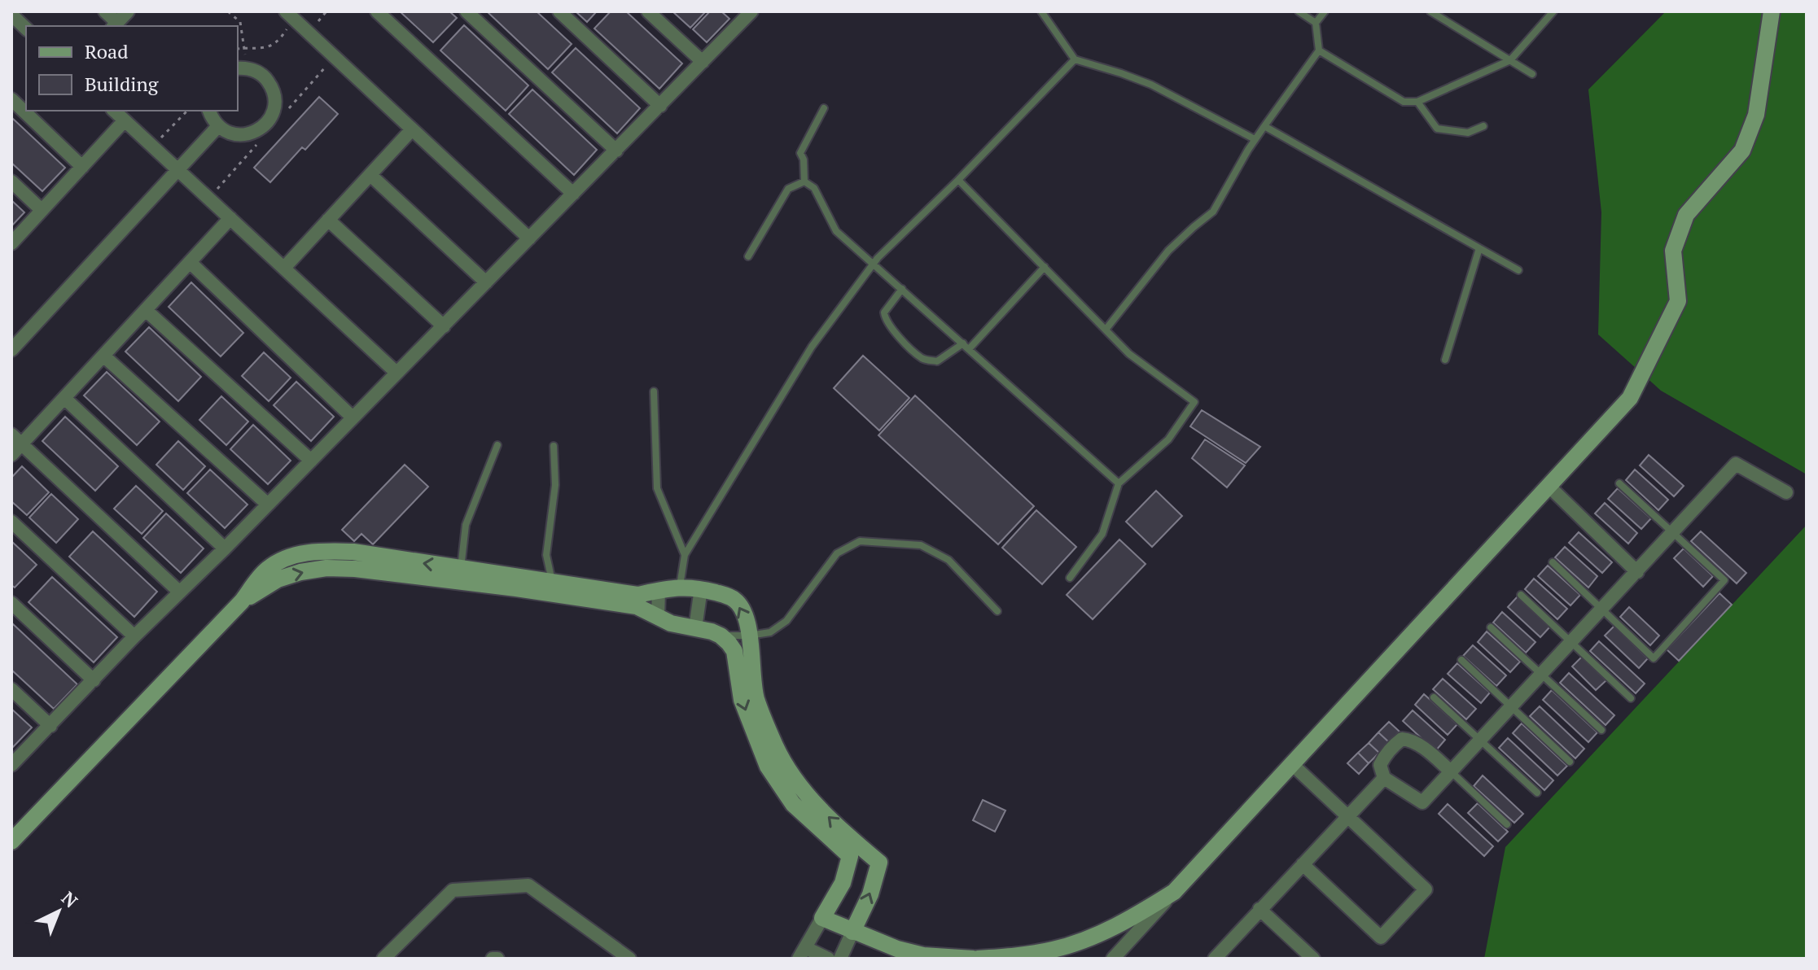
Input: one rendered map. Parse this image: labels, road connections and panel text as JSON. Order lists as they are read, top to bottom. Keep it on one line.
{"legend":["Road","Building"],"north":"top right"}
